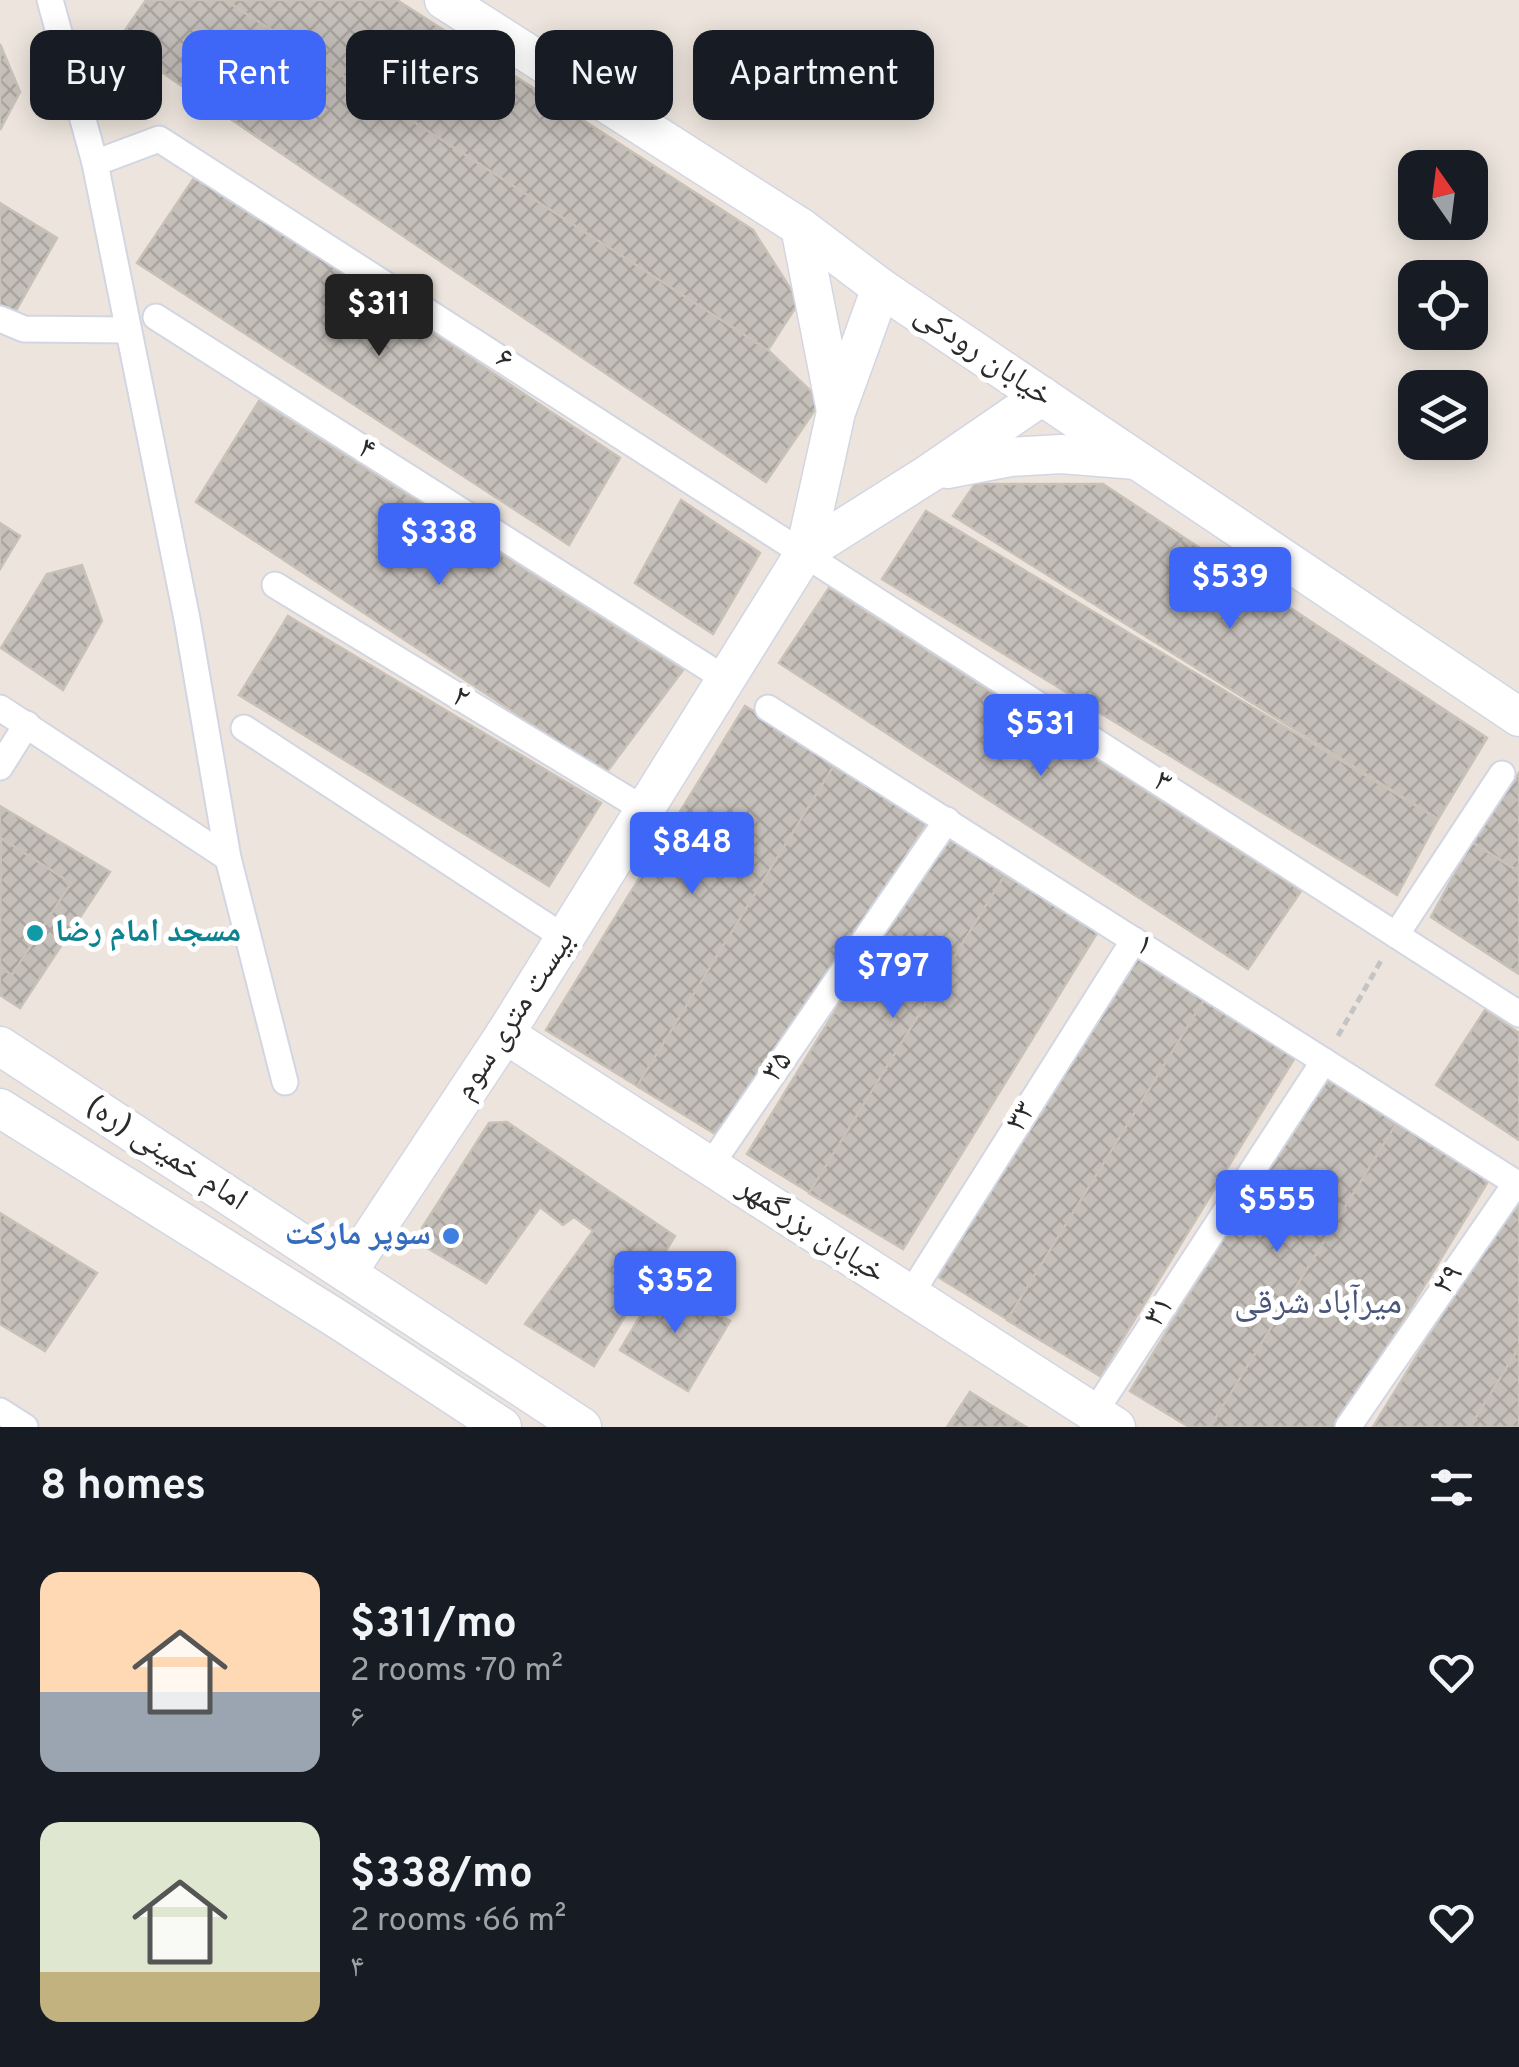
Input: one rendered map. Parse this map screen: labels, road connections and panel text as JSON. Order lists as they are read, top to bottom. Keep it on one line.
{"streets":{"main road":["خیابان رودکی","بیست متری سوم","امام خمینی (ره)","خیابان بزرگمهر"],"street":["۶","۴","۲","۳","۱","۳۵","۳۳","۲۹","۳۱"]},"crossings":[["خیابان رودکی","بیست متری سوم"],["۶","۳"],["۶","بیست متری سوم"],["۴","بیست متری سوم"],["۲","بیست متری سوم"],["۳","بیست متری سوم"],["۱","۳۵"],["۱","۳۳"],["۱","۲۹"],["۱","۳۱"],["بیست متری سوم","امام خمینی (ره)"],["بیست متری سوم","خیابان بزرگمهر"],["۳۵","خیابان بزرگمهر"],["۳۳","خیابان بزرگمهر"],["خیابان بزرگمهر","۳۱"]],"districts":["میرآباد شرقی"],"places":["مسجد امام رضا","سوپر مارکت"],"north":"top","page":{"chip":["Buy","Rent","Filters","New","Apartment"],"price":["$311","$338","$539","$531","$848","$797","$555","$352"],"heading":"8 homes","list":[{"name":"$311/mo","note":"2 rooms · 70 m² · ۶"},{"name":"$338/mo","note":"2 rooms · 66 m² · ۴"}]}}
